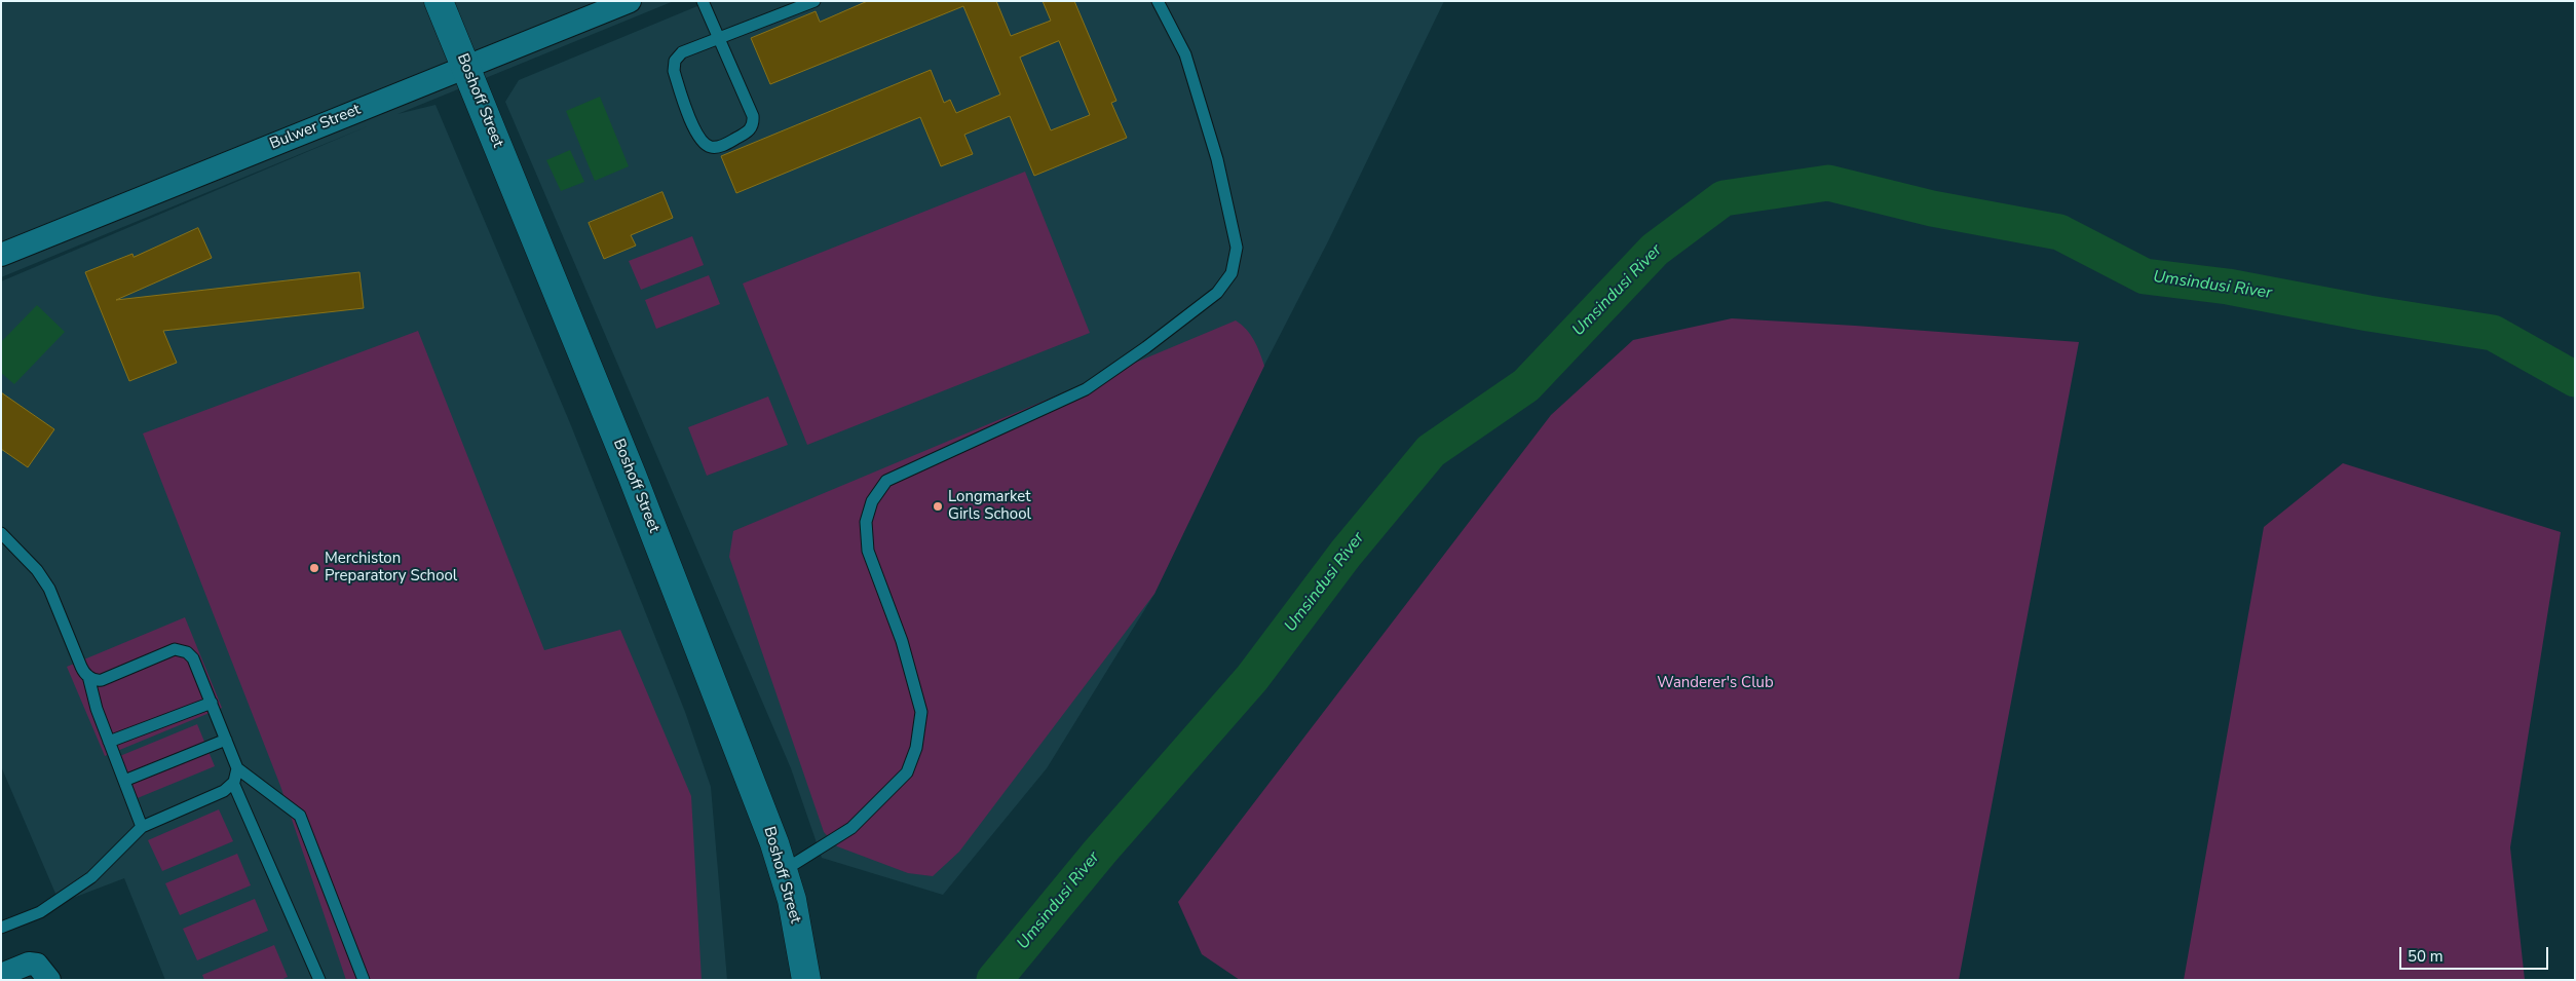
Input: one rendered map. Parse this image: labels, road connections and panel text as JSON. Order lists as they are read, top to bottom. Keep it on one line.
{"streets":{"main road":["Boshoff Street"],"street":["Bulwer Street"]},"crossings":[["Boshoff Street","Bulwer Street"]],"water":["Umsindusi River"],"parks":["Wanderer's Club"],"places":["Longmarket Girls School","Merchiston Preparatory School"],"scale_bar":"50 m"}
